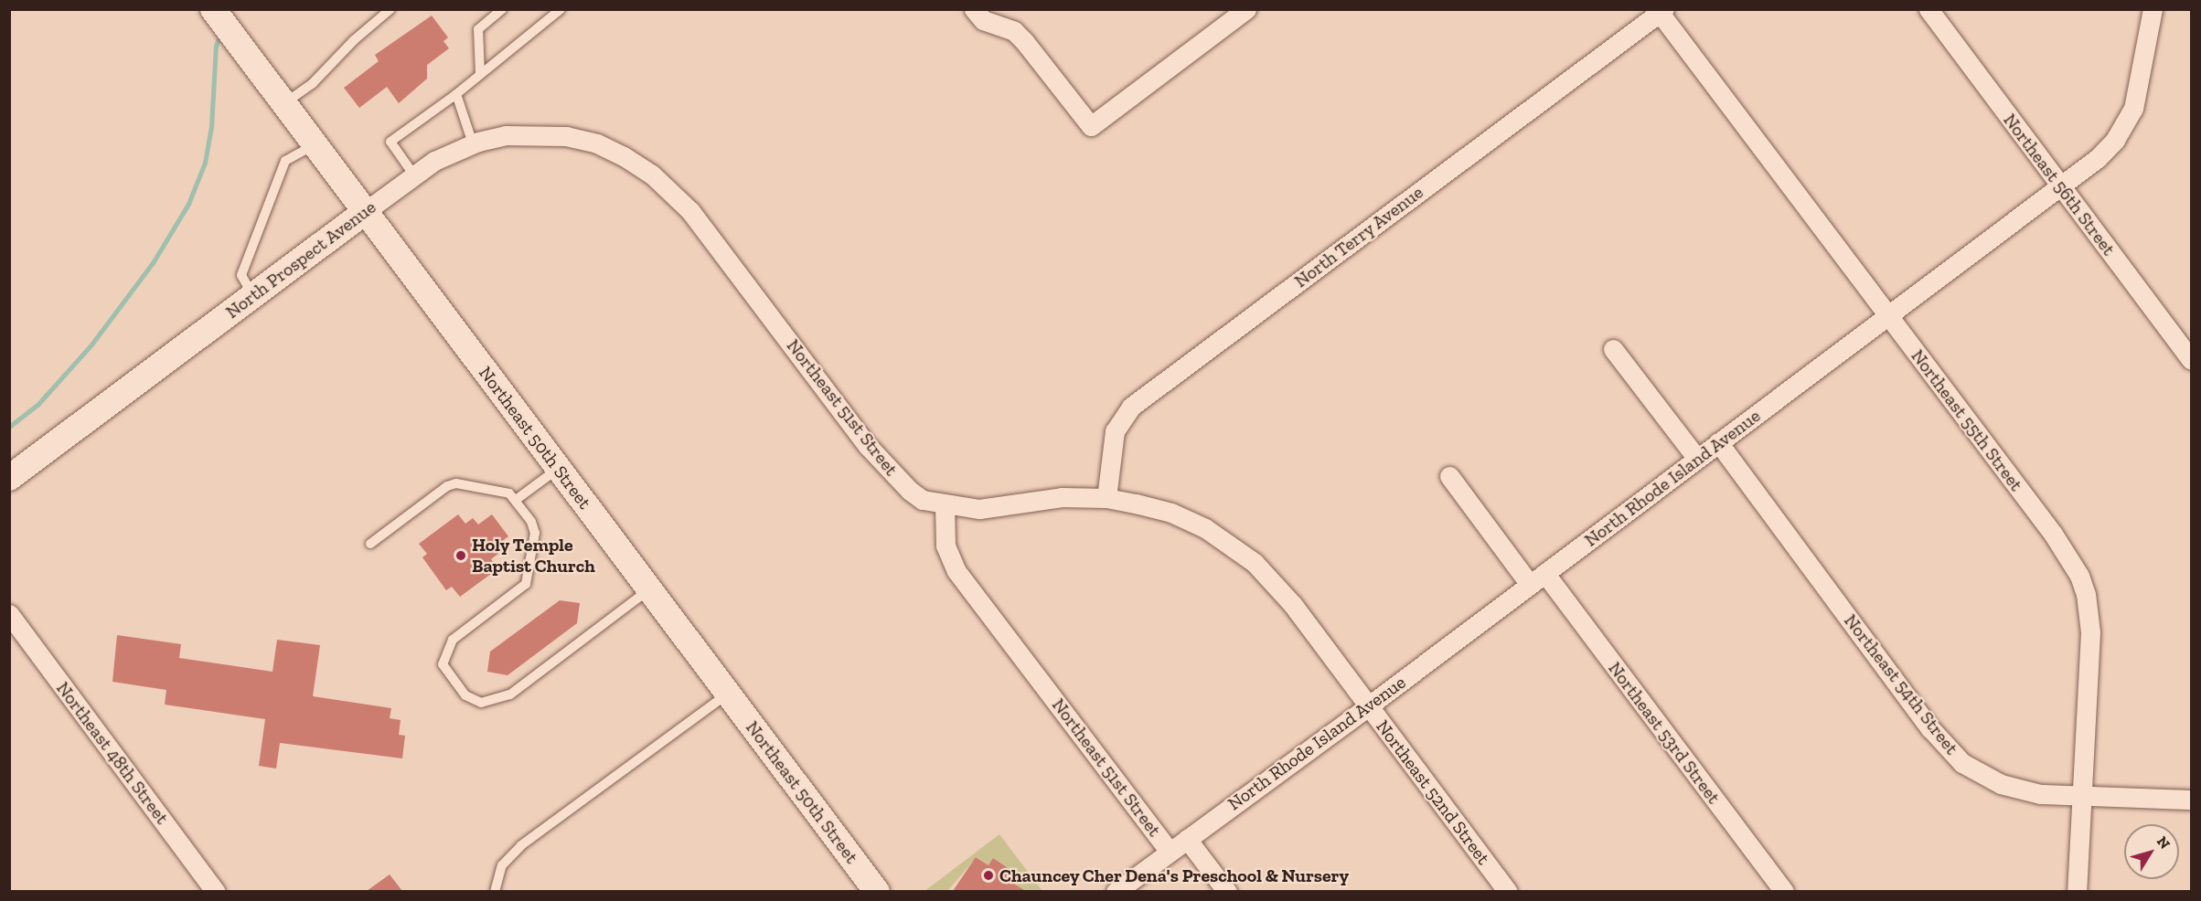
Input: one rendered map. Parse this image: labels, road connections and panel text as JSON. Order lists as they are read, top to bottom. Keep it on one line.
{"streets":{"street":["Northeast 56th Street","North Terry Avenue","North Prospect Avenue","Northeast 51st Street","Northeast 55th Street","Northeast 50th Street","North Rhode Island Avenue","Northeast 54th Street","Northeast 53rd Street","Northeast 48th Street","Northeast 52nd Street"]},"crossings":[["Northeast 56th Street","North Rhode Island Avenue"],["North Terry Avenue","Northeast 55th Street"],["North Terry Avenue","Northeast 52nd Street"],["North Prospect Avenue","Northeast 51st Street"],["North Prospect Avenue","Northeast 50th Street"],["Northeast 51st Street","North Rhode Island Avenue"],["Northeast 51st Street","Northeast 52nd Street"],["Northeast 55th Street","North Rhode Island Avenue"],["Northeast 55th Street","Northeast 54th Street"],["North Rhode Island Avenue","Northeast 54th Street"],["North Rhode Island Avenue","Northeast 53rd Street"],["North Rhode Island Avenue","Northeast 52nd Street"]],"places":["Holy Temple Baptist Church","Chauncey Cher Dena's Preschool & Nursery"],"north":"top right"}
